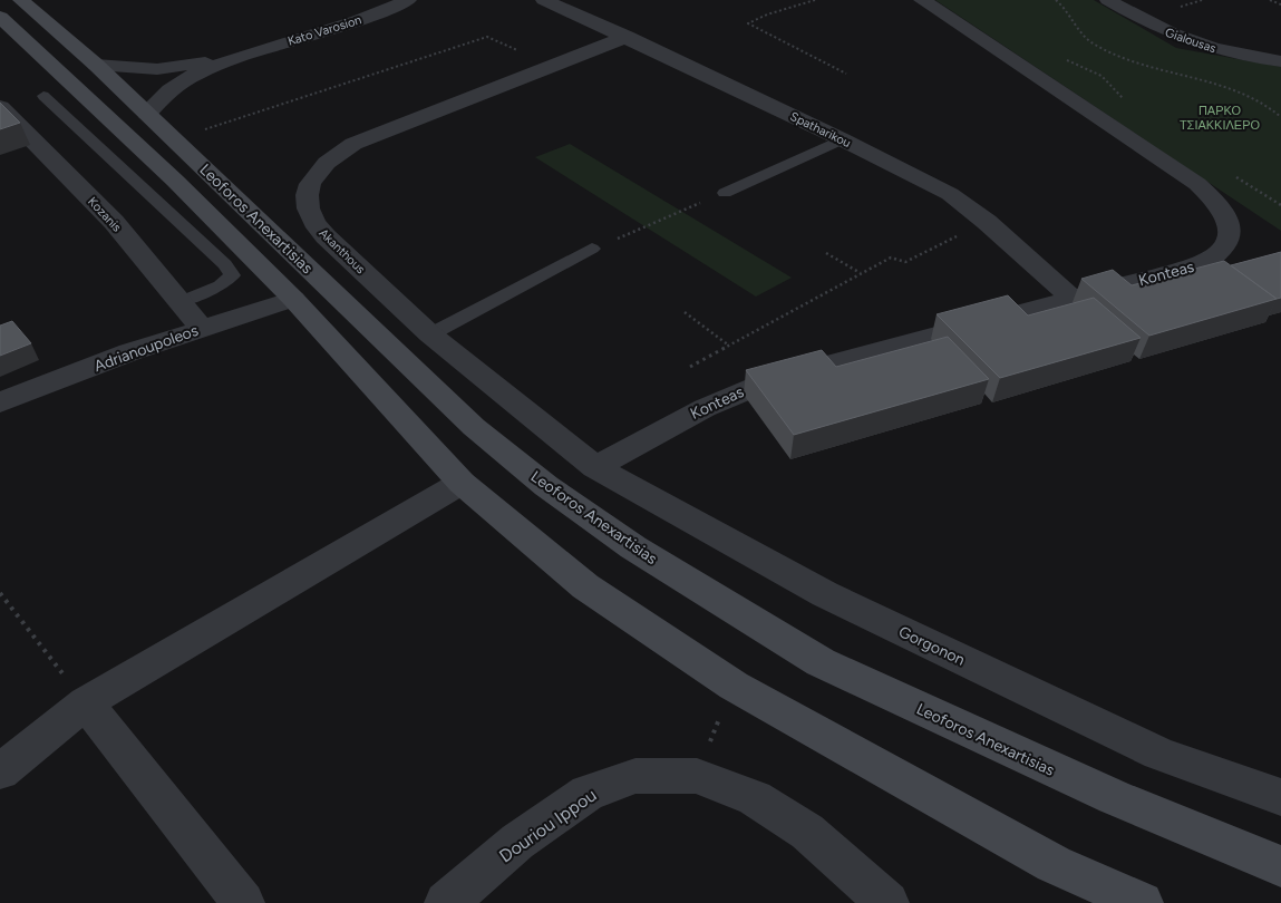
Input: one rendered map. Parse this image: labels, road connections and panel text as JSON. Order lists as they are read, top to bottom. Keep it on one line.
{"streets":{"main road":["Leoforos Anexartisias"],"street":["Kato Varosion","Gialousas","Spatharikou","Kozanis","Akanthous","Konteas","Adrianoupoleos","Gorgonon","Douriou Ippou"]},"crossings":[["Kato Varosion","Leoforos Anexartisias"],["Spatharikou","Akanthous"],["Spatharikou","Konteas"],["Kozanis","Adrianoupoleos"],["Leoforos Anexartisias","Adrianoupoleos"],["Akanthous","Konteas"],["Akanthous","Gorgonon"],["Konteas","Gorgonon"]],"parks":["ΠΑΡΚΟ ΤΣΙΑΚΚΙΛΕΡΟ"]}
